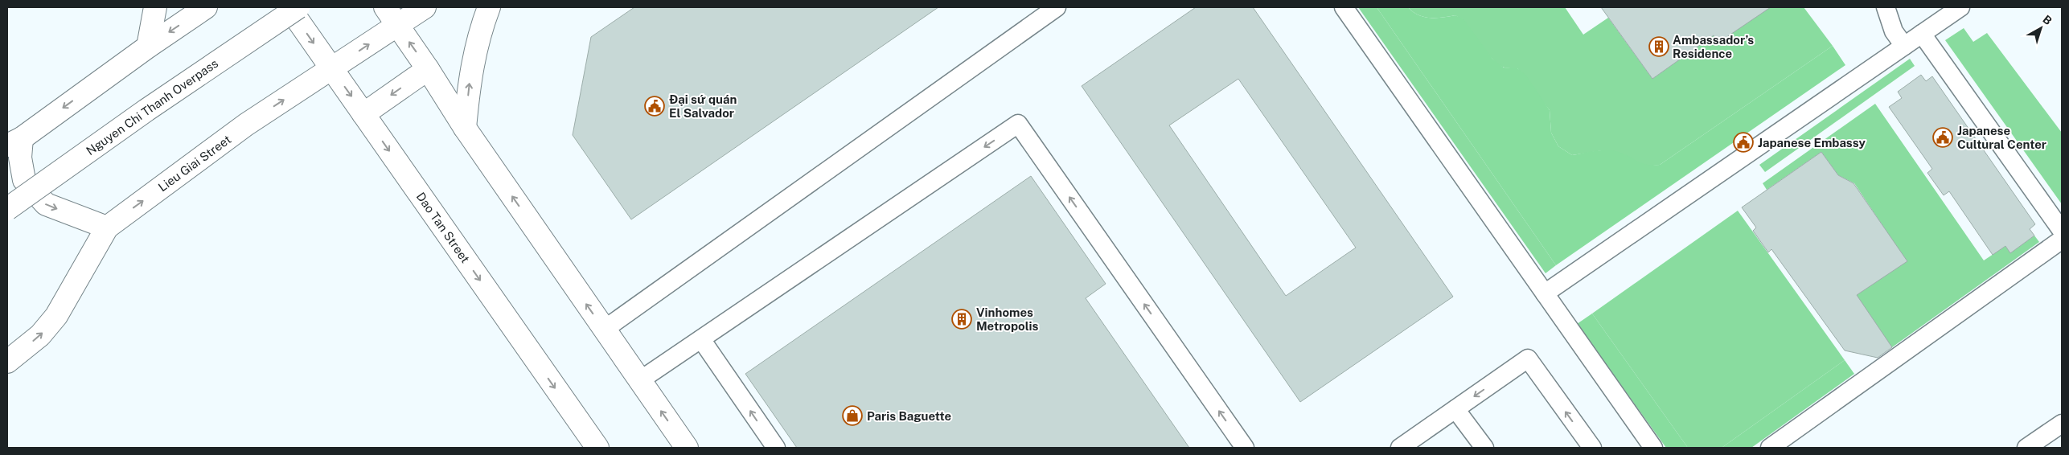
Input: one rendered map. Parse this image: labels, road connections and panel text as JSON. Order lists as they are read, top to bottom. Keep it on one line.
{"streets":{"main road":["Nguyen Chi Thanh Overpass","Lieu Giai Street","Dao Tan Street"]},"crossings":[["Lieu Giai Street","Dao Tan Street"]],"places":{"building":["Ambassador’s Residence","Vinhomes Metropolis"],"public building":["Đại sứ quán El Salvador","Japanese Cultural Center","Japanese Embassy"],"shop":["Paris Baguette"]},"north":"top right"}
